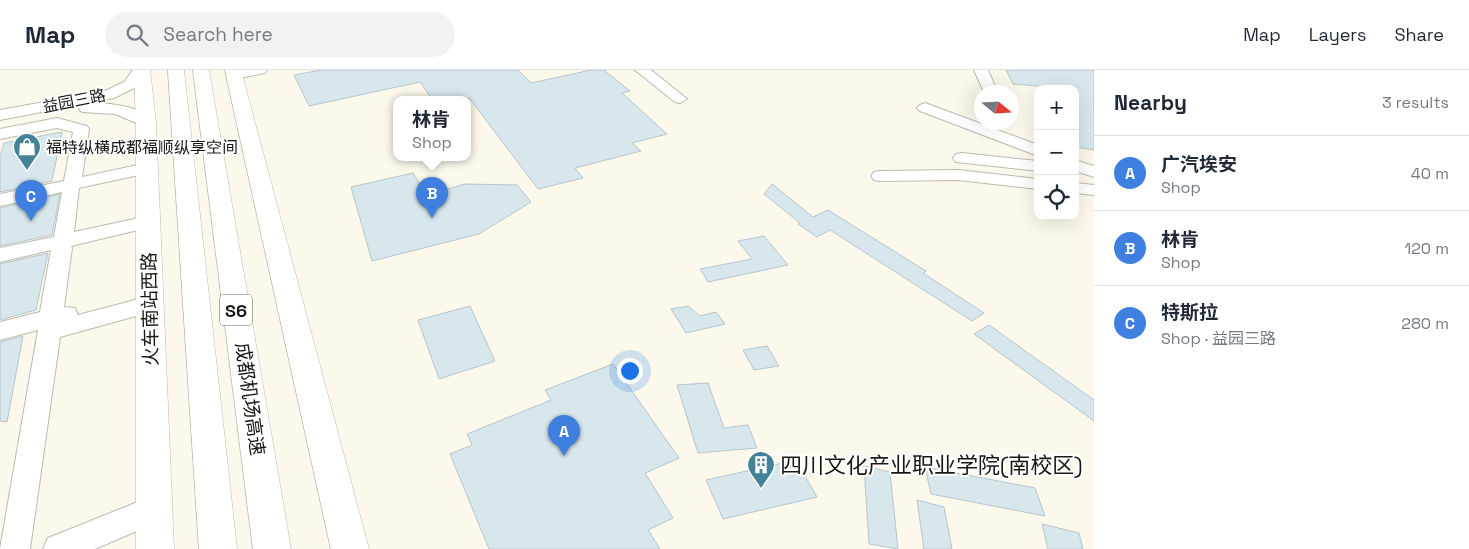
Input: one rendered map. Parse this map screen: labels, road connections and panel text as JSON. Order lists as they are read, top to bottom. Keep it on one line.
{"streets":{"main road":["火车南站西路","S6","成都机场高速"],"street":["益园三路"]},"crossings":[["益园三路","火车南站西路"]],"places":{"shop":["福特纵横成都福顺纵享空间"],"building":["四川文化产业职业学院(南校区)"]},"north":"right","page":{"header":"Map","search":"Search here","nav":["Map","Layers","Share"],"heading":["Nearby","3 results"],"map_buttons":["+","−"],"popup":["林肯","Shop"],"list":[{"mark":"A","name":"广汽埃安","note":"Shop","value":"40 m"},{"mark":"B","name":"林肯","note":"Shop","value":"120 m"},{"mark":"C","name":"特斯拉","note":"Shop · 益园三路","value":"280 m"}],"pins":["B","C","A"]}}
